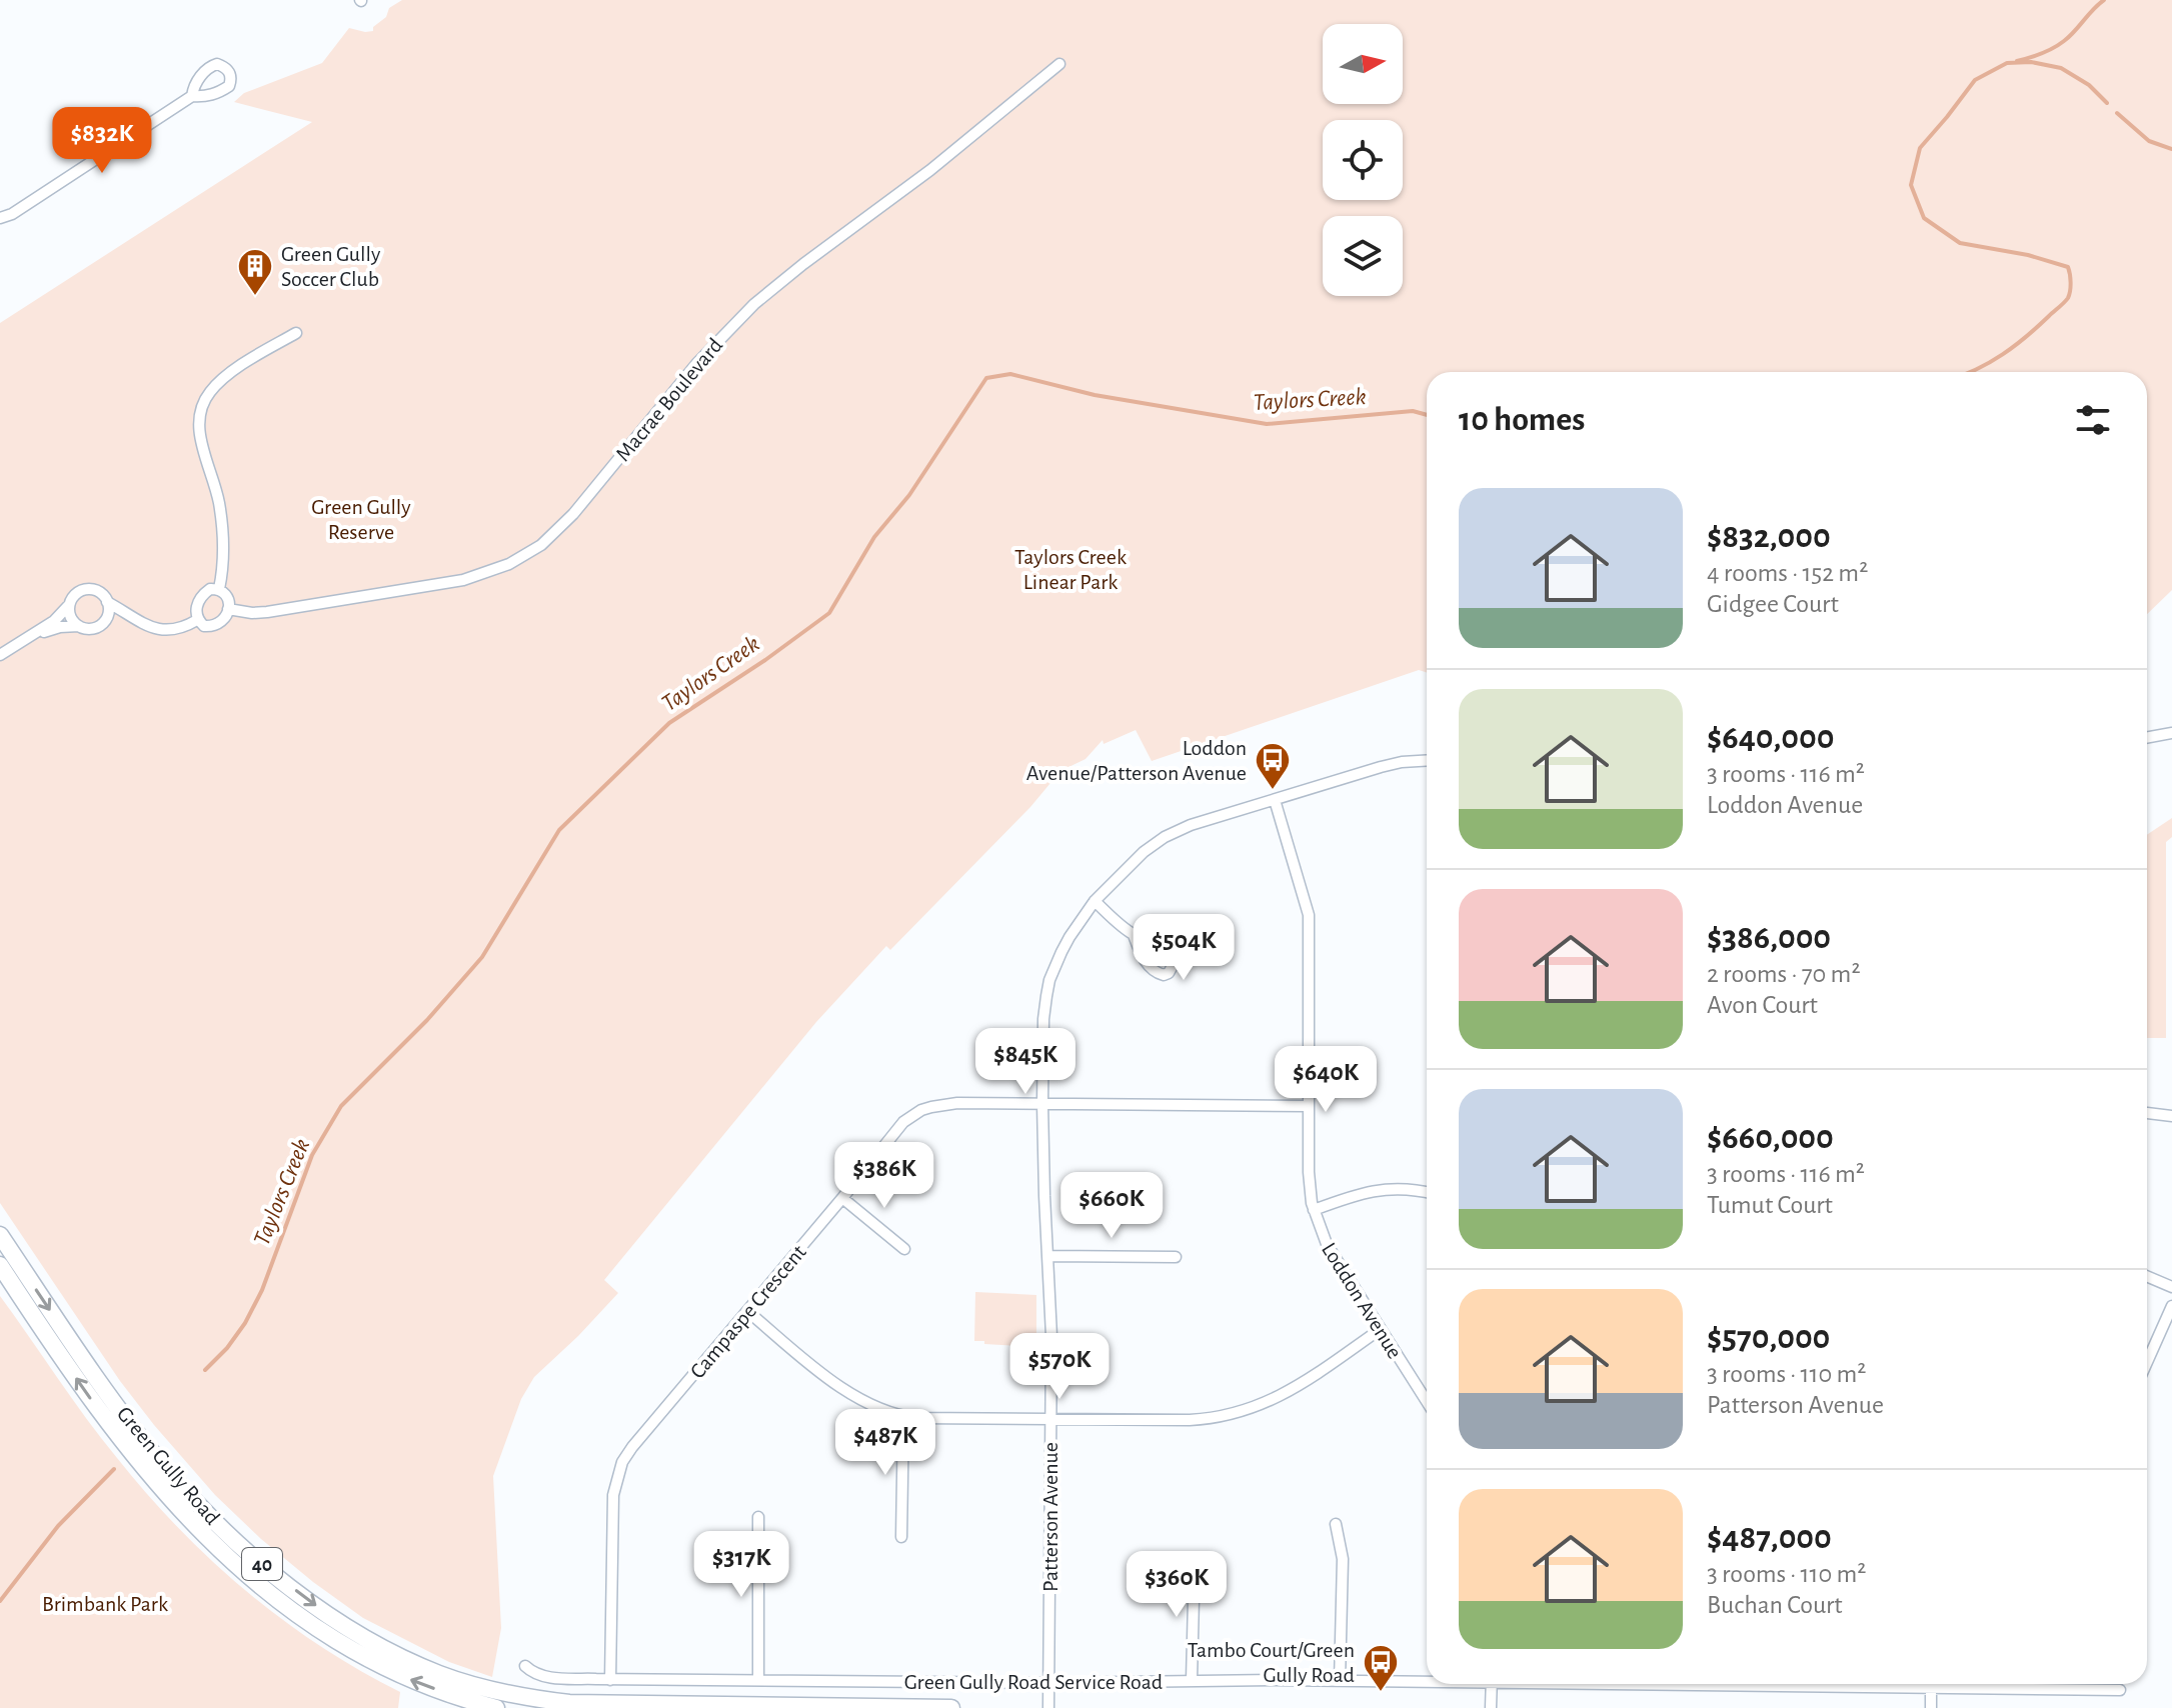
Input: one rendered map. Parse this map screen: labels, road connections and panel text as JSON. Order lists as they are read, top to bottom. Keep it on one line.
{"streets":{"main road":["Green Gully Road","40"],"street":["Macrae Boulevard","Loddon Avenue","Campaspe Crescent","Patterson Avenue","Green Gully Road Service Road"]},"crossings":[["Loddon Avenue","Campaspe Crescent"],["Loddon Avenue","Patterson Avenue"],["Campaspe Crescent","Patterson Avenue"],["Campaspe Crescent","Green Gully Road Service Road"],["Patterson Avenue","Green Gully Road Service Road"]],"water":["Taylors Creek"],"parks":["Green Gully Reserve","Taylors Creek Linear Park","Brimbank Park"],"places":{"building":["Green Gully Soccer Club"],"bus stop":["Loddon Avenue/Patterson Avenue","Tambo Court/Green Gully Road"]},"north":"right","page":{"price":["$832K","$504K","$845K","$640K","$386K","$660K","$570K","$487K","$317K","$360K"],"heading":"10 homes","list":[{"name":"$832,000","note":"4 rooms · 152 m² · Gidgee Court"},{"name":"$640,000","note":"3 rooms · 116 m² · Loddon Avenue"},{"name":"$386,000","note":"2 rooms · 70 m² · Avon Court"},{"name":"$660,000","note":"3 rooms · 116 m² · Tumut Court"},{"name":"$570,000","note":"3 rooms · 110 m² · Patterson Avenue"},{"name":"$487,000","note":"3 rooms · 110 m² · Buchan Court"}]}}
